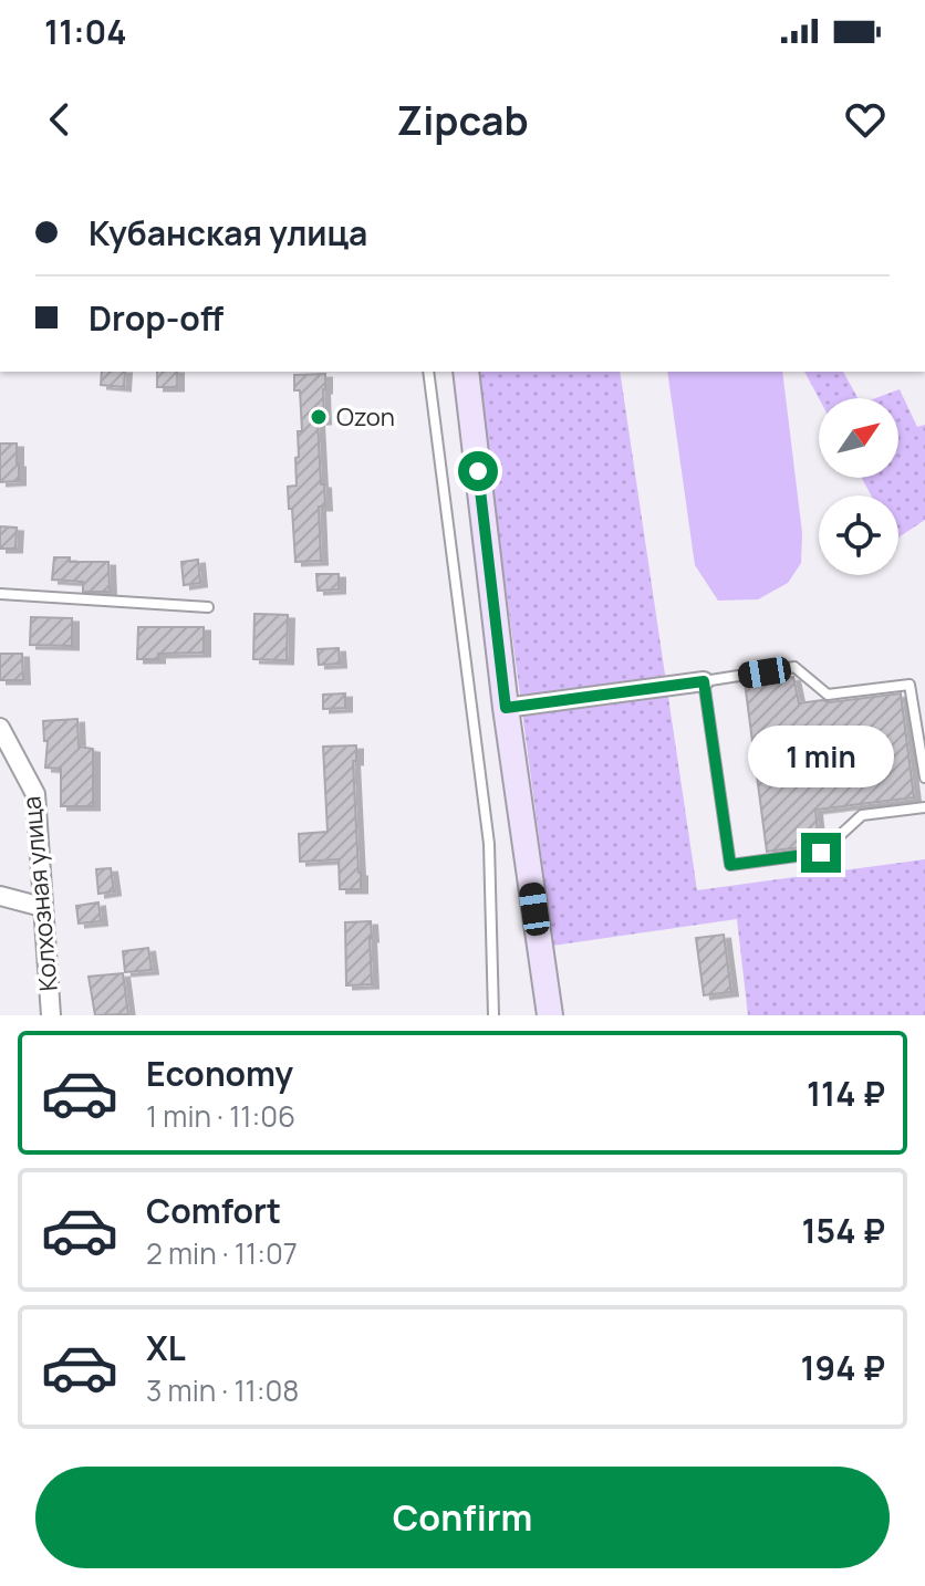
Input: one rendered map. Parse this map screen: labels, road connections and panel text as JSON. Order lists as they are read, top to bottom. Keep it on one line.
{"streets":{"street":["Колхозная улица"]},"places":["Ozon"],"north":"top right","page":{"status":"11:04","header":"Zipcab","banner":["Кубанская улица","Drop-off"],"bubble":"1 min","list":[{"name":"Economy","note":"1 min · 11:06","value":"114 ₽"},{"name":"Comfort","note":"2 min · 11:07","value":"154 ₽"},{"name":"XL","note":"3 min · 11:08","value":"194 ₽"}],"buttons":"Confirm"}}
